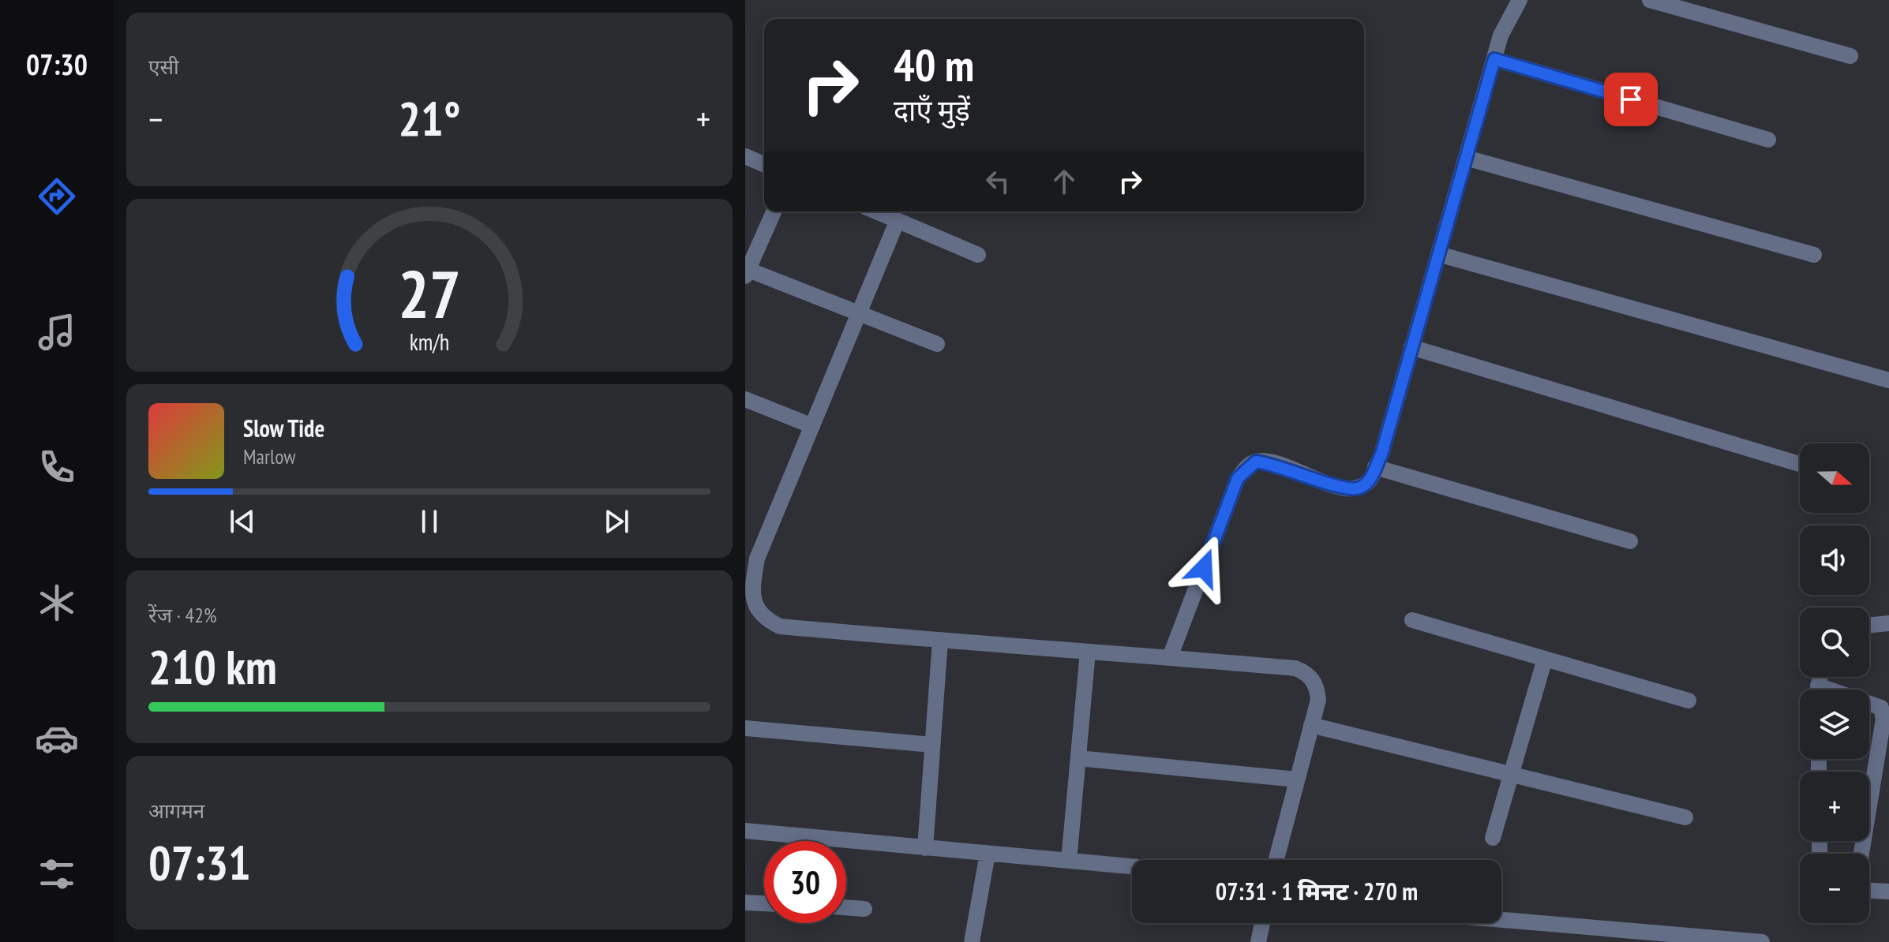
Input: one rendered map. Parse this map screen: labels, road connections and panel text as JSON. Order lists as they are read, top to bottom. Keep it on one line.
{"north":"right","page":{"tabs":"07:30","tile":["एसी",["रेंज · 42%","210 km"],["आगमन","07:31"]],"turn":["40 m","दाएँ मुड़ें"],"heat":["−","21°","+"],"song":["Slow Tide","Marlow"],"map_buttons":["+","−"],"limit":"30","trip":"07:31 · 1 मिनट · 270 m","gauge":["27","km/h"]}}
